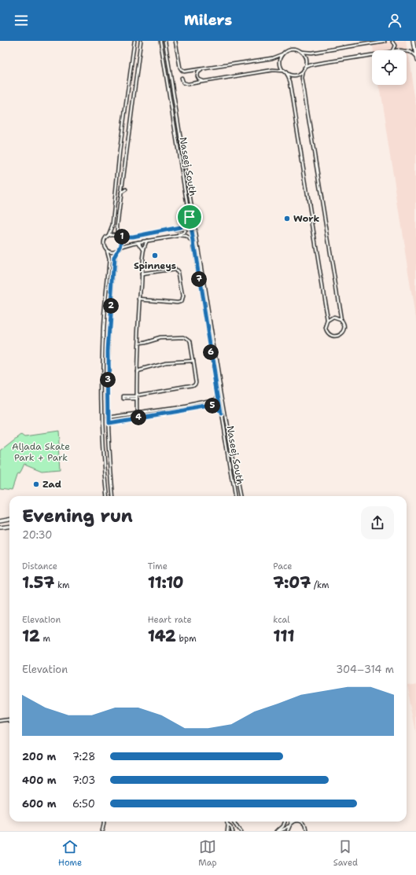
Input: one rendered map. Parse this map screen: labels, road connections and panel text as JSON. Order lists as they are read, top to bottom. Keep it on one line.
{"streets":{"street":["Naseej South"]},"parks":["Aljada Skate Park + Park"],"places":["Work","Spinneys","Zad"],"page":{"header":"Milers","pins":["1","7","2","6","3","5","4"],"heading":["Evening run","20:30"],"stats":[["Distance","1.57 km"],["Time","11:10"],["Pace","7:07 /km"],["Elevation","12 m"],["Heart rate","142 bpm"],["kcal","111"]],"chart":["Elevation","304–314 m"],"list":[{"name":"200 m","note":"7:28"},{"name":"400 m","note":"7:03"},{"name":"600 m","note":"6:50"}],"tabs":["Home","Map","Saved"]}}
